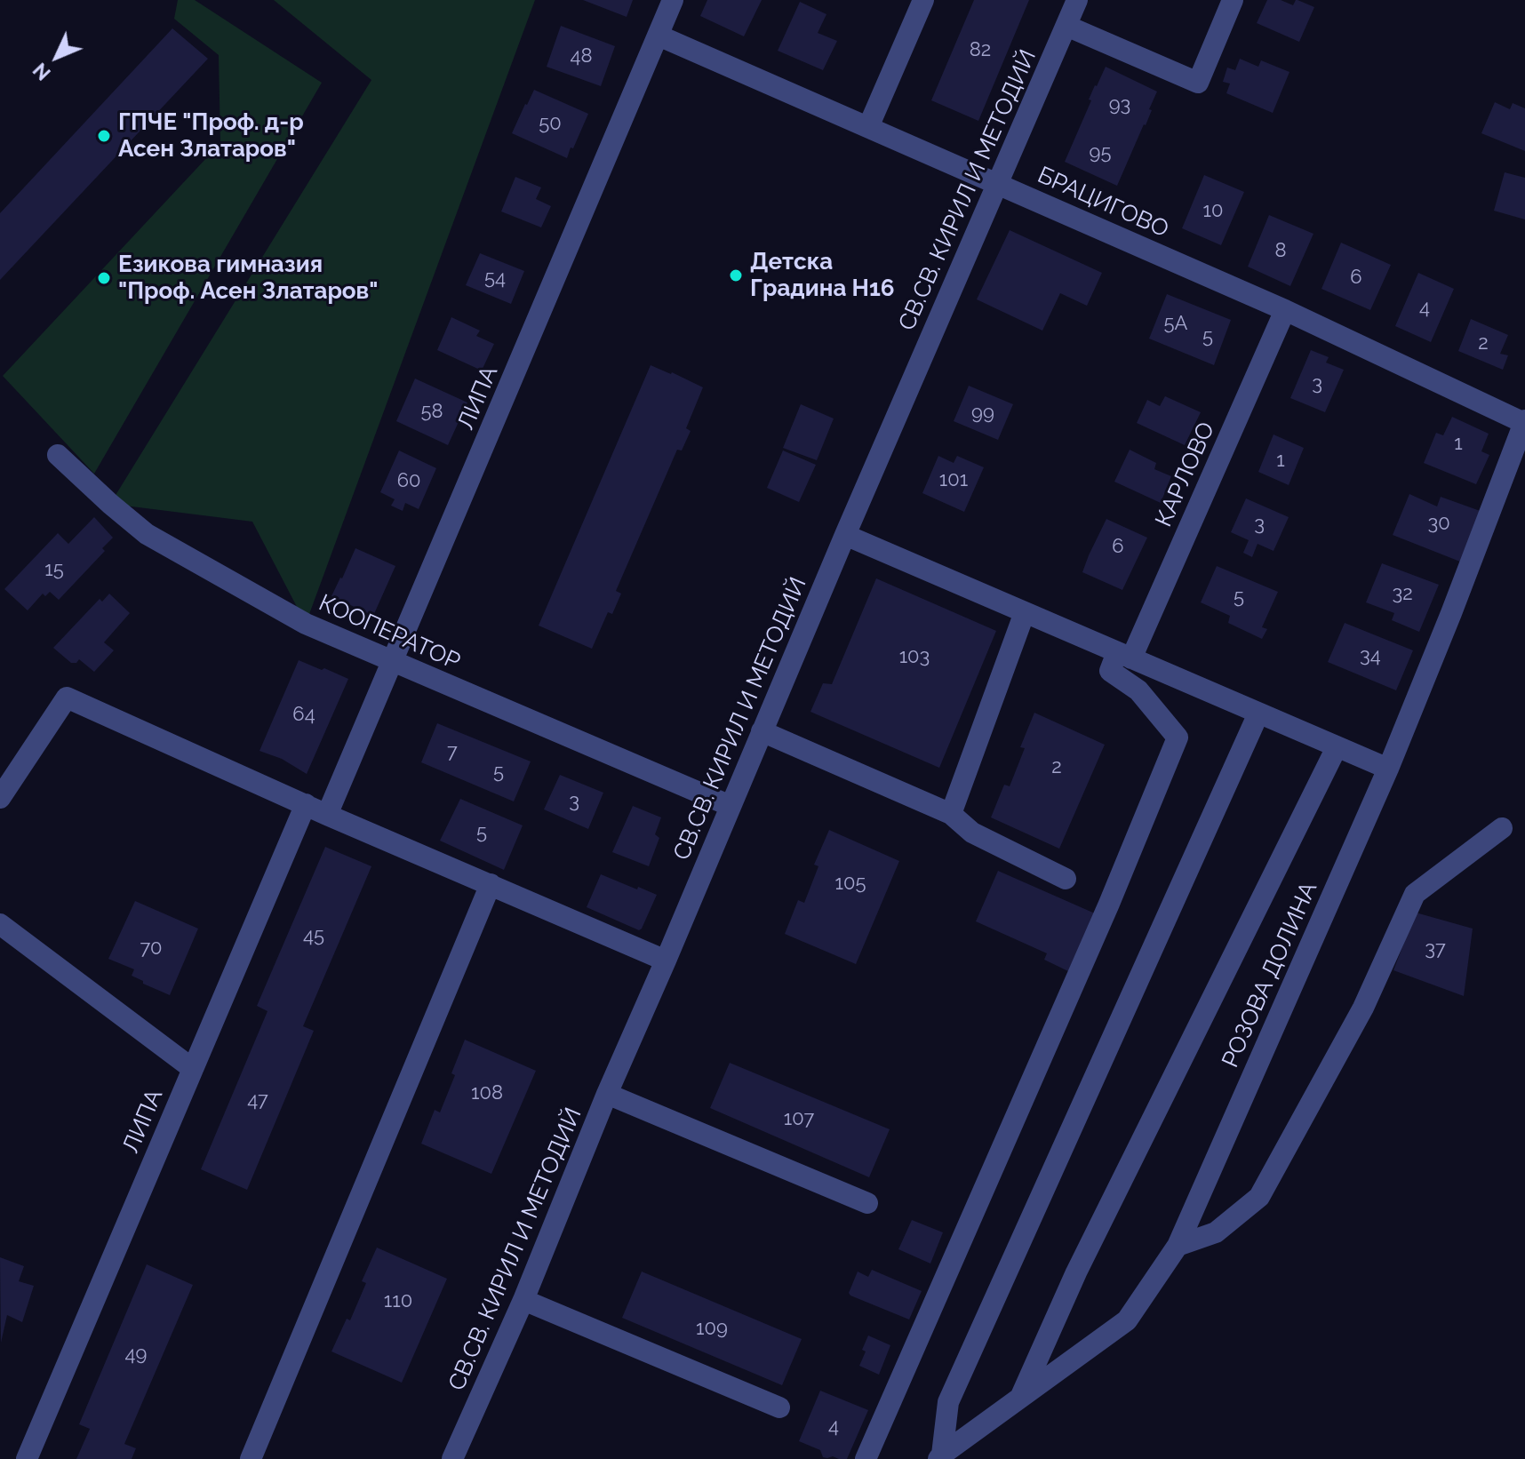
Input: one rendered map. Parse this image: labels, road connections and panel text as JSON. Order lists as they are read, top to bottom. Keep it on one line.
{"streets":{"street":["СВ.СВ. КИРИЛ И МЕТОДИЙ","БРАЦИГОВО","ЛИПА","КАРЛОВО","КООПЕРАТОР","РОЗОВА ДОЛИНА"]},"crossings":[["СВ.СВ. КИРИЛ И МЕТОДИЙ","БРАЦИГОВО"],["СВ.СВ. КИРИЛ И МЕТОДИЙ","КООПЕРАТОР"],["БРАЦИГОВО","ЛИПА"],["БРАЦИГОВО","КАРЛОВО"],["БРАЦИГОВО","РОЗОВА ДОЛИНА"],["ЛИПА","КООПЕРАТОР"]],"places":["ГПЧЕ \"Проф. д-р Асен Златаров\"","Детска Градина Н16","Езикова гимназия \"Проф. Асен Златаров\""],"house_numbers":["82","48","93","50","95","10","8","6","54","4","5А","5","2","3","58","99","1","1","101","60","30","3","6","15","32","5","34","103","64","7","2","5","3","5","105","45","70","37","108","47","107","110","109","49","4"],"north":"bottom left"}
